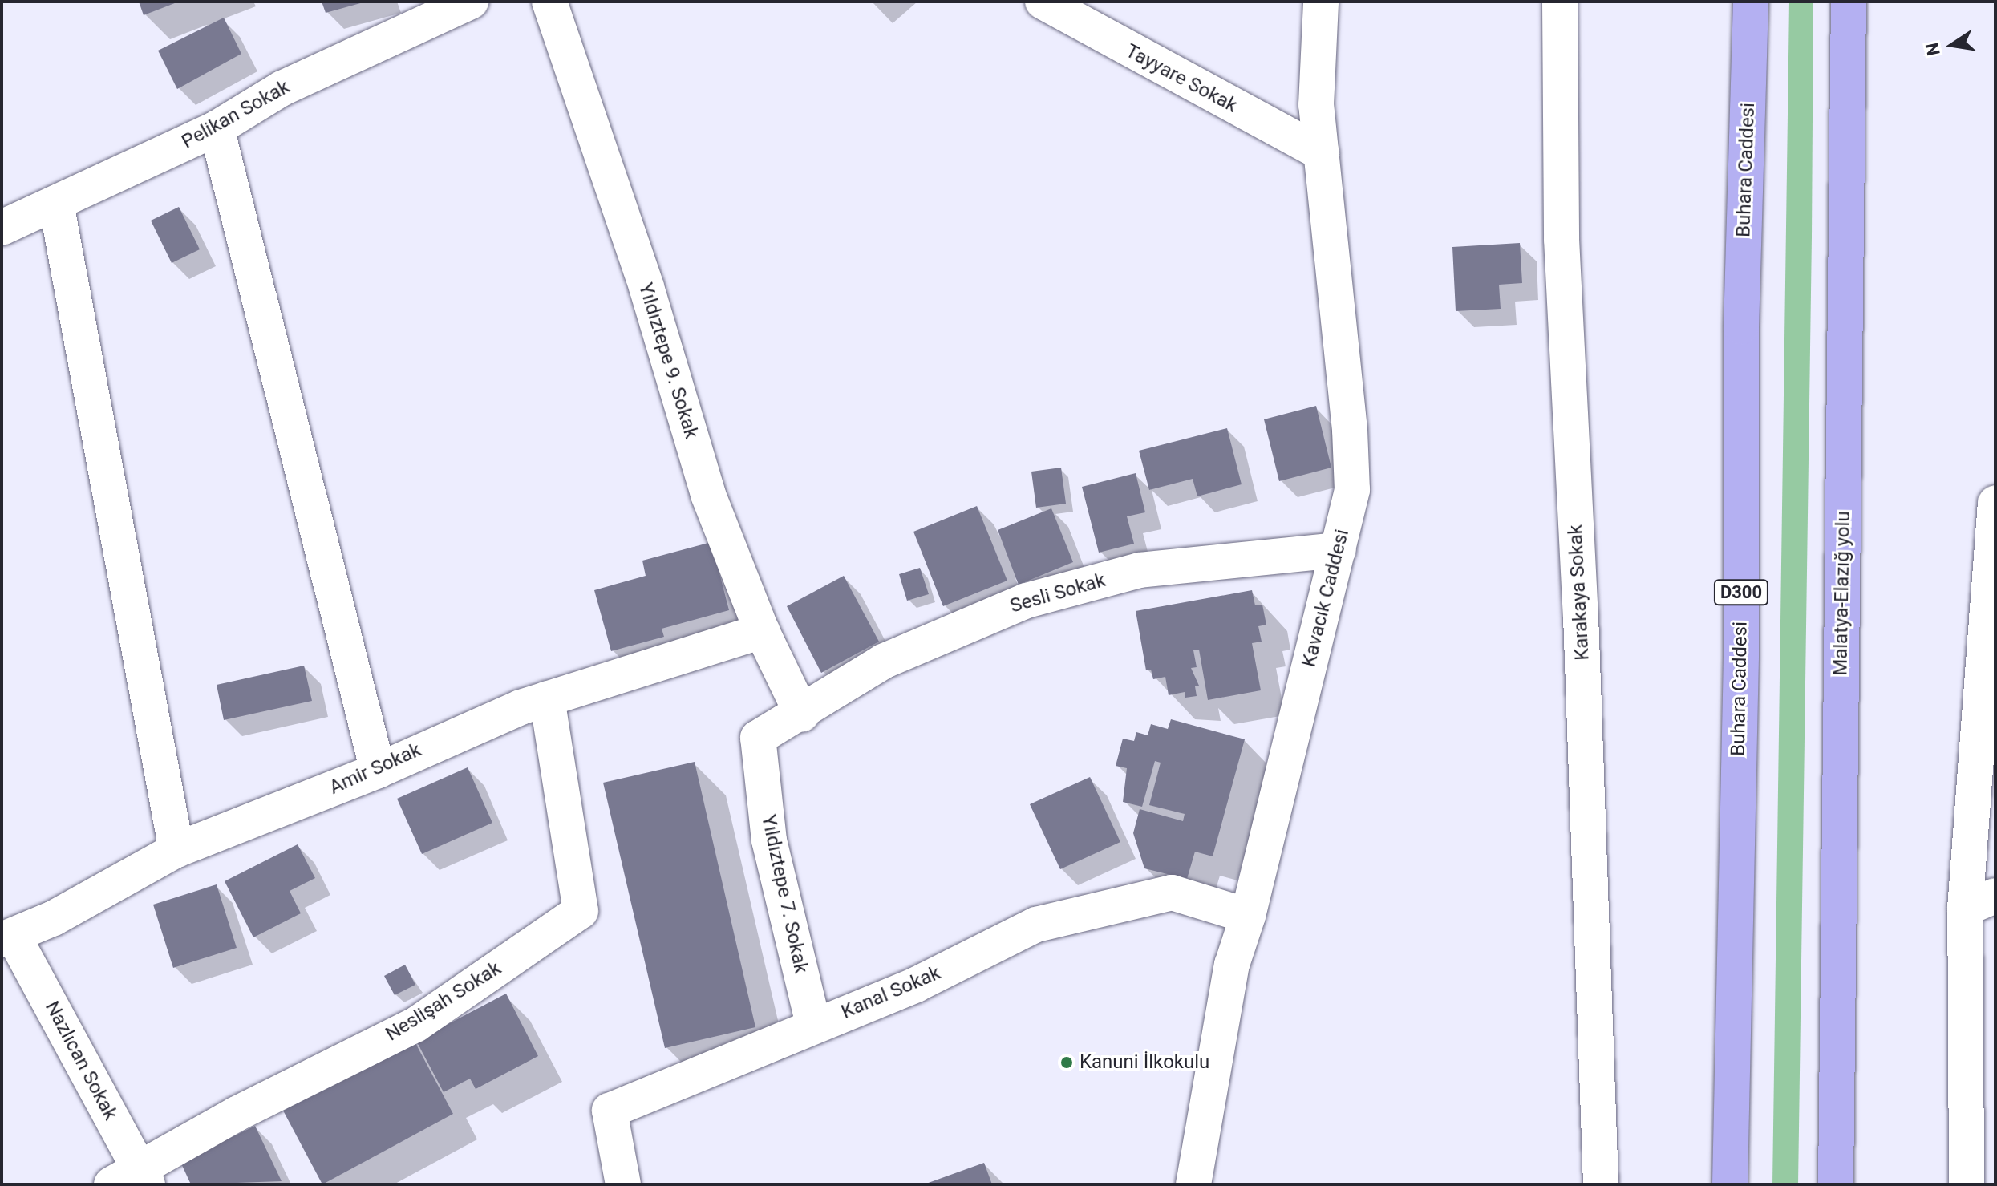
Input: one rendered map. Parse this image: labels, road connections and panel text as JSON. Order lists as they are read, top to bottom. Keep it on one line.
{"streets":{"highway":["Buhara Caddesi","D300","Malatya-Elazığ yolu"],"street":["Tayyare Sokak","Pelikan Sokak","Yıldıztepe 9. Sokak","Karakaya Sokak","Sesli Sokak","Kavacık Caddesi","Amir Sokak","Yıldıztepe 7. Sokak","Kanal Sokak","Neslişah Sokak","Nazlıcan Sokak"]},"crossings":[["Tayyare Sokak","Kavacık Caddesi"],["Yıldıztepe 9. Sokak","Sesli Sokak"],["Yıldıztepe 9. Sokak","Amir Sokak"],["Yıldıztepe 9. Sokak","Yıldıztepe 7. Sokak"],["Sesli Sokak","Kavacık Caddesi"],["Sesli Sokak","Yıldıztepe 7. Sokak"],["Kavacık Caddesi","Kanal Sokak"],["Amir Sokak","Neslişah Sokak"],["Amir Sokak","Nazlıcan Sokak"],["Yıldıztepe 7. Sokak","Kanal Sokak"],["Neslişah Sokak","Nazlıcan Sokak"]],"places":["Kanuni İlkokulu"],"north":"left"}
